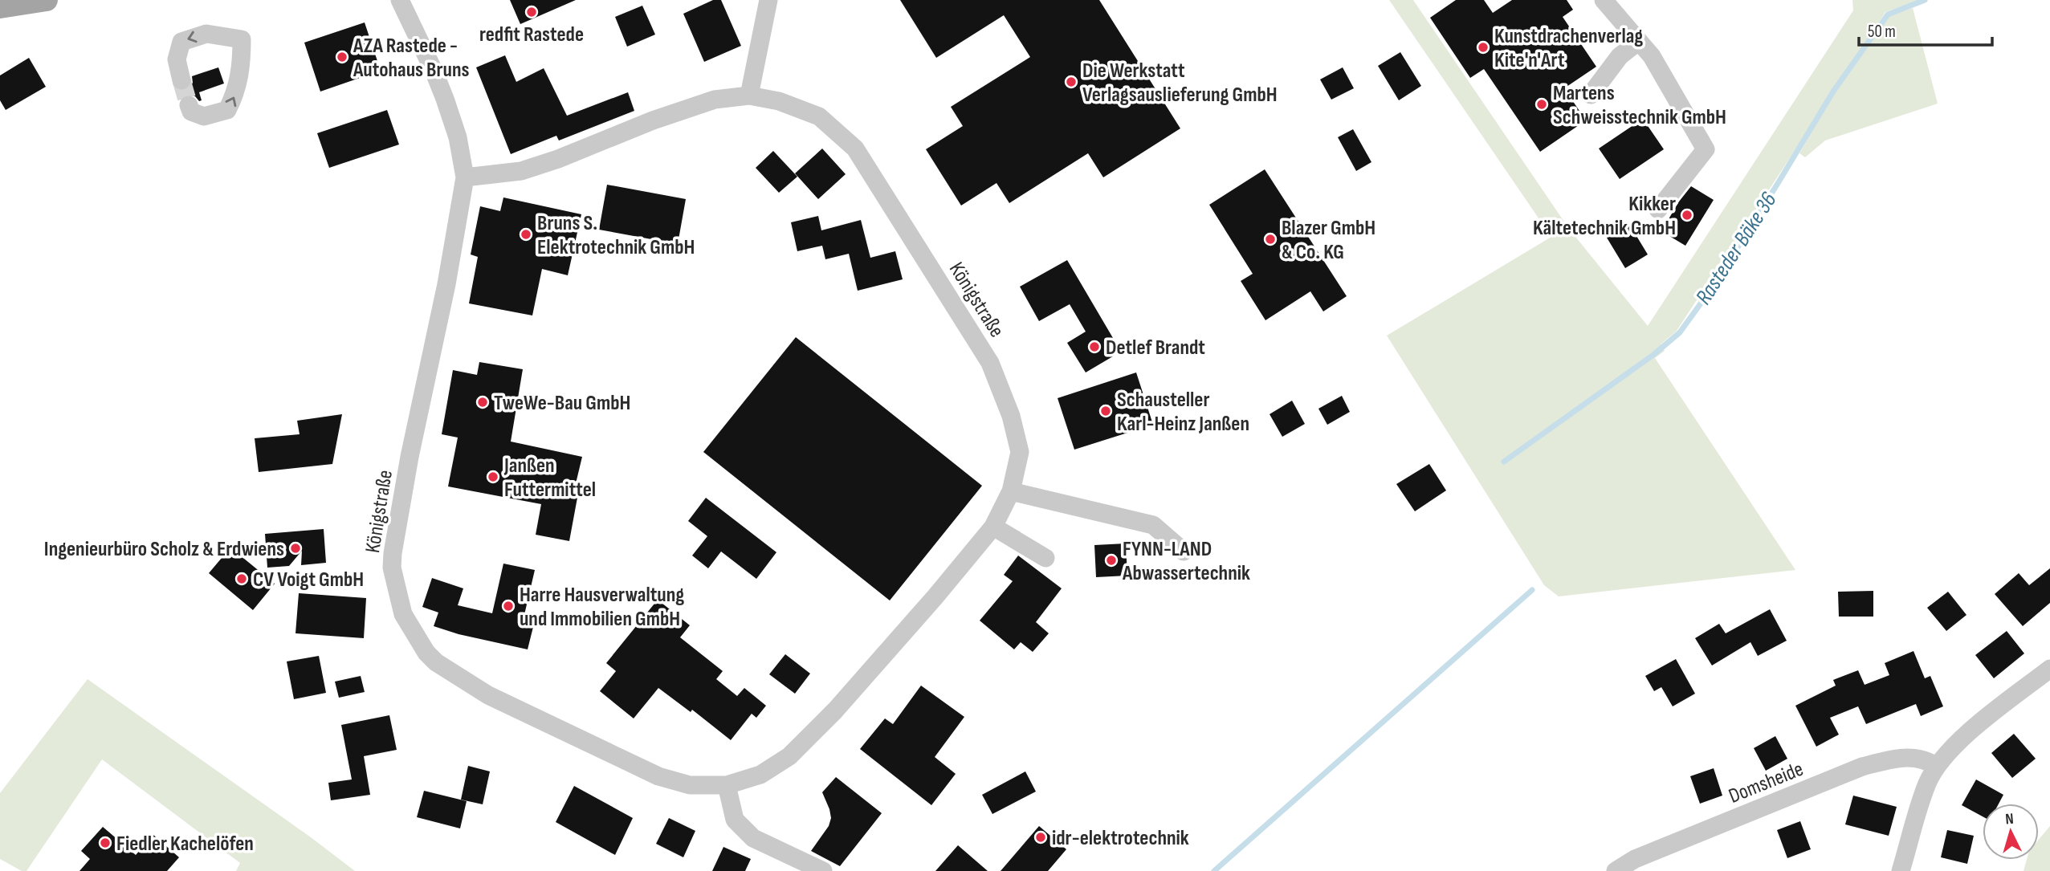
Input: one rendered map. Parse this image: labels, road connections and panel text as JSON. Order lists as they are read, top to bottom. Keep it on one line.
{"streets":{"street":["Königstraße","Domsheide"]},"water":["Rasteder Bäke 36"],"places":["redfit Rastede","Kunstdrachenverlag Kite'n'Art","AZA Rastede - Autohaus Bruns","Die Werkstatt Verlagsauslieferung GmbH","Martens Schweisstechnik GmbH","Kikker Kältetechnik GmbH","Bruns S. Elektrotechnik GmbH","Blazer GmbH & Co. KG","Detlef Brandt","TweWe-Bau GmbH","Schausteller Karl-Heinz Janßen","Janßen Futtermittel","Ingenieurbüro Scholz & Erdwiens","FYNN-LAND Abwassertechnik","CV Voigt GmbH","Harre Hausverwaltung und Immobilien GmbH","idr-elektrotechnik","Fiedler Kachelöfen"],"scale_bar":"50 m","north":"top"}
